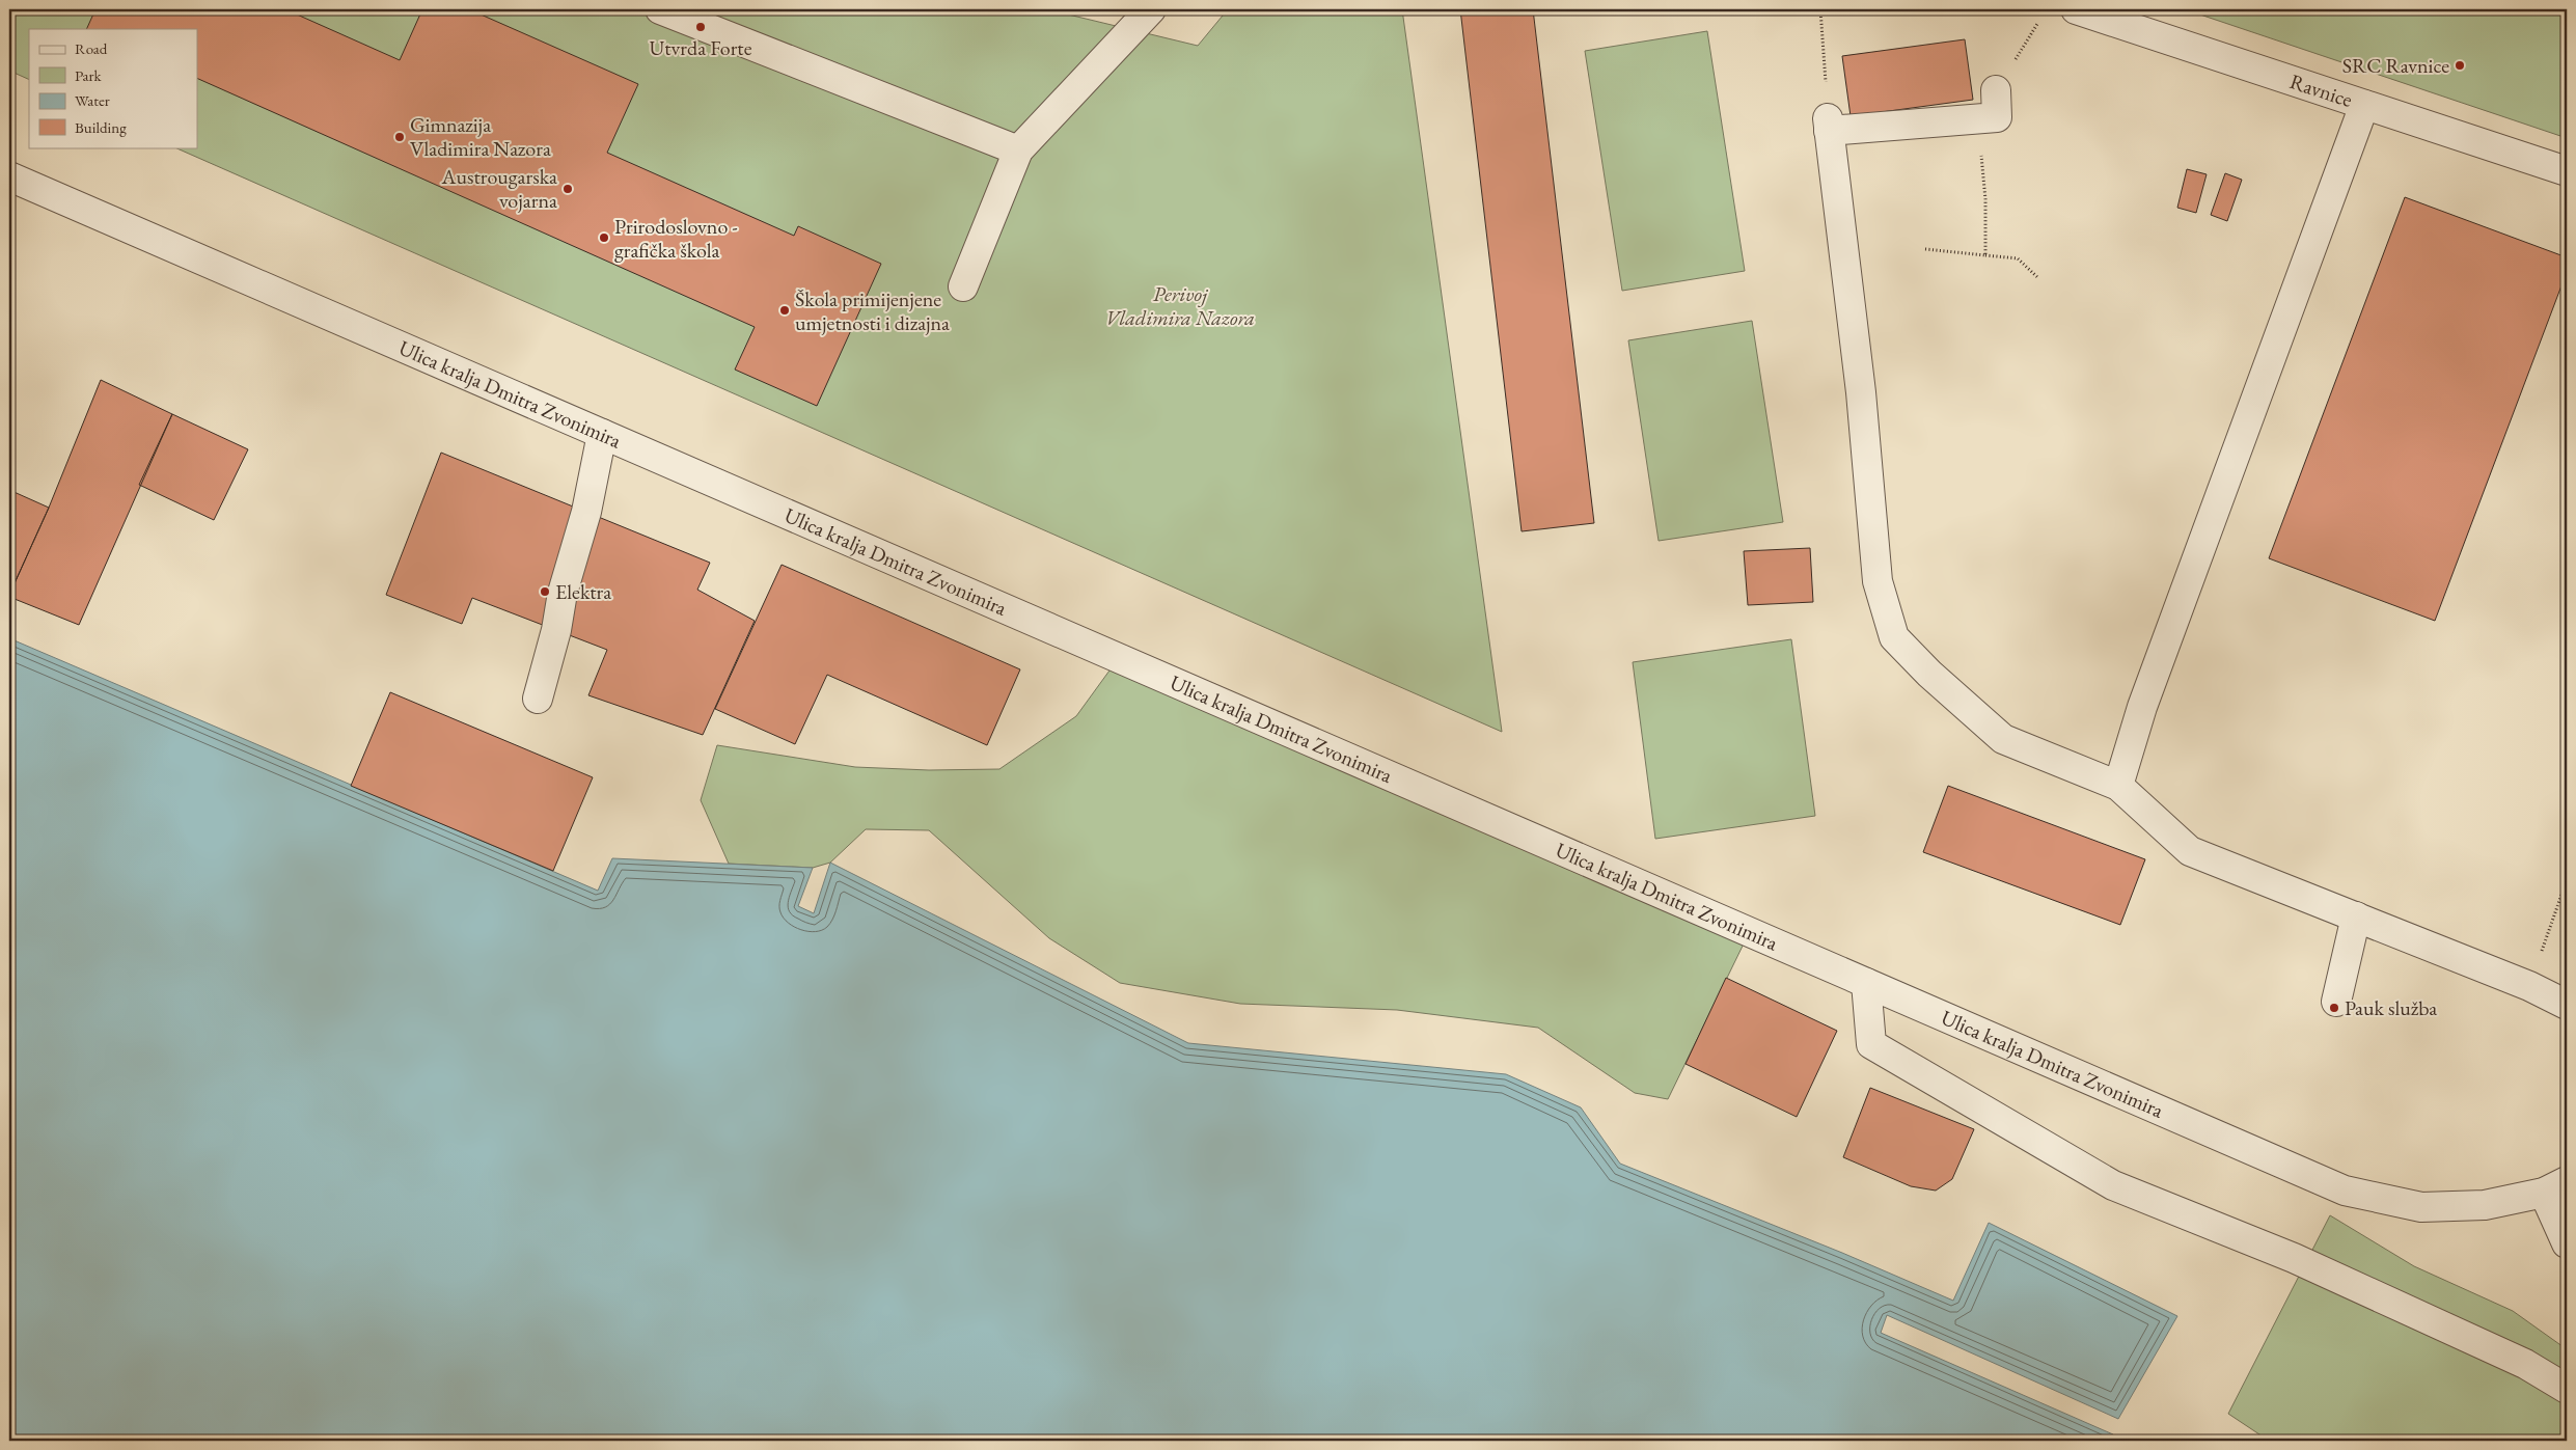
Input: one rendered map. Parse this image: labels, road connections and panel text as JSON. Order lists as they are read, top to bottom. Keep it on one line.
{"streets":{"street":["Ravnice","Ulica kralja Dmitra Zvonimira"]},"parks":["Perivoj Vladimira Nazora"],"places":["Utvrda Forte","SRC Ravnice","Gimnazija Vladimira Nazora","Austrougarska vojarna","Prirodoslovno - grafička škola","Škola primijenjene umjetnosti i dizajna","Elektra","Pauk služba"],"legend":["Road","Park","Water","Building"]}
